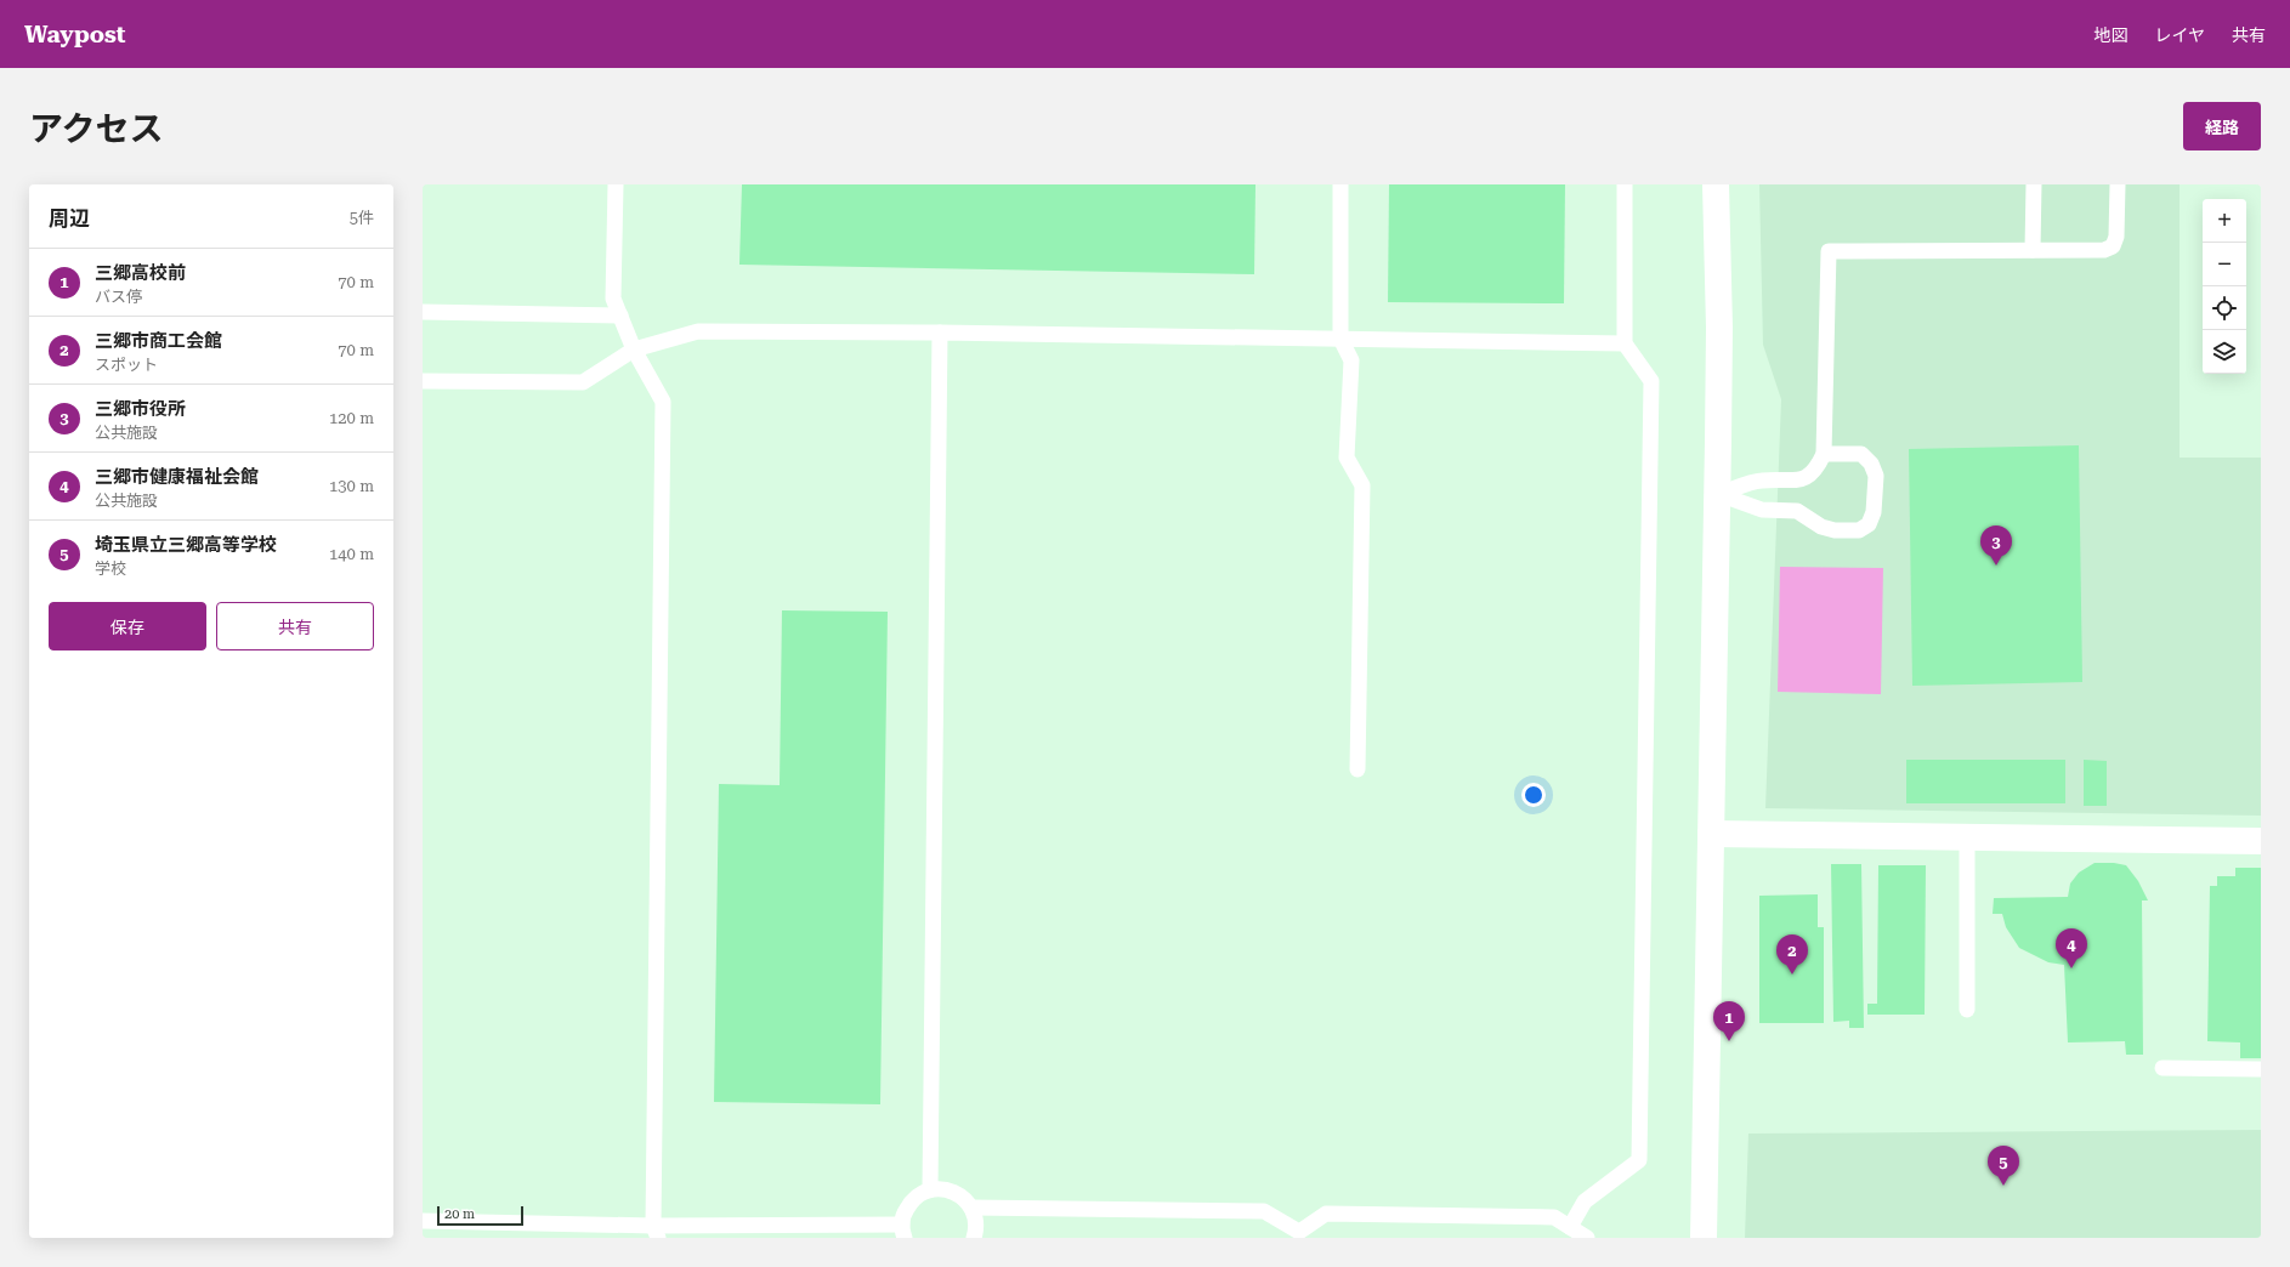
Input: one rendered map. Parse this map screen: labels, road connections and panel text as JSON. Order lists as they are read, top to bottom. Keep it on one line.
{"scale_bar":"20 m","page":{"header":"Waypost","nav":["地図","レイヤ","共有"],"title":"アクセス","buttons":["経路",["保存","共有"]],"heading":["周辺","5件"],"map_buttons":["+","−"],"list":[{"mark":"1","name":"三郷高校前","note":"バス停","value":"70 m"},{"mark":"2","name":"三郷市商工会館","note":"スポット","value":"70 m"},{"mark":"3","name":"三郷市役所","note":"公共施設","value":"120 m"},{"mark":"4","name":"三郷市健康福祉会館","note":"公共施設","value":"130 m"},{"mark":"5","name":"埼玉県立三郷高等学校","note":"学校","value":"140 m"}],"pins":["3","4","2","1","5"],"scale":"20 m"}}
